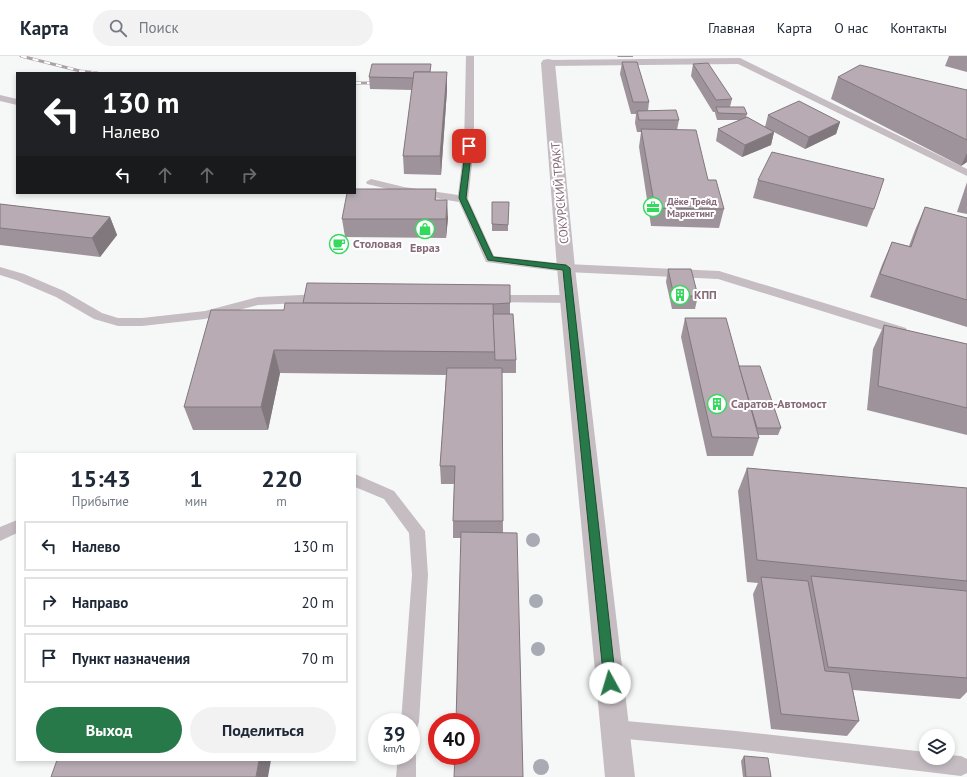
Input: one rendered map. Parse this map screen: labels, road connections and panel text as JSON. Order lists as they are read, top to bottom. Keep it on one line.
{"streets":{"street":["СОКУРСКИЙ ТРАКТ"]},"places":{"office":["Дёке Трейд Маркетинг"],"shop":["Евраз"],"cafe":["Cтоловая"],"building":["КПП","Саратов-Автомост"]},"page":{"header":"Карта","search":"Поиск","nav":["Главная","Карта","О нас","Контакты"],"turn":["130 m","Налево"],"eta":["15:43","Прибытие","1","мин","220","m"],"list":[{"name":"Налево","value":"130 m"},{"name":"Направо","value":"20 m"},{"name":"Пункт назначения","value":"70 m"}],"buttons":["Выход","Поделиться"],"speed":"39 km/h","limit":"40"}}
